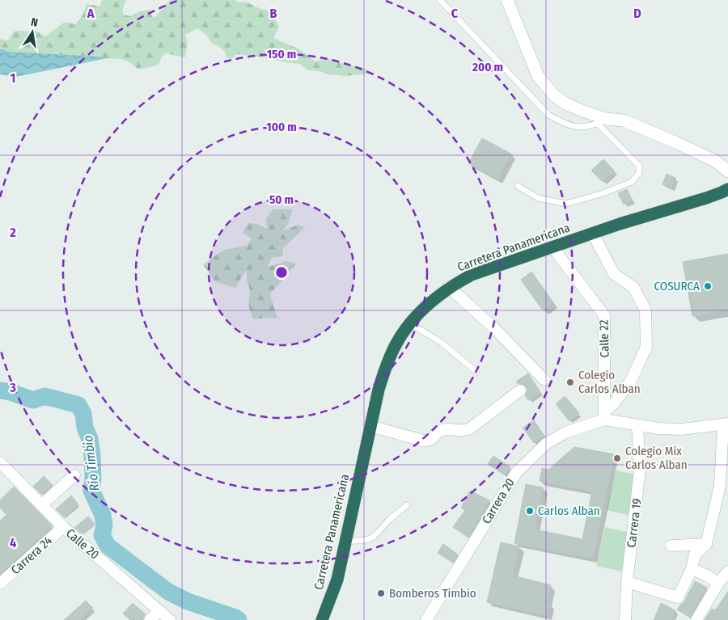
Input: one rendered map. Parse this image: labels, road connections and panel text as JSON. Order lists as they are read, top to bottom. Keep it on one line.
{"streets":{"highway":["Carretera Panamericana"],"street":["Calle 22","Carrera 20","Carrera 19","Calle 20","Carrera 24"]},"crossings":[["Carretera Panamericana","Calle 22"],["Calle 22","Carrera 20"],["Calle 20","Carrera 24"]],"water":["Río Timbio"],"places":["COSURCA","Colegio Carlos Alban","Colegio Mix Carlos Alban","Carlos Alban","Bomberos Timbio"],"north":"top","grid":{"columns":["A","B","C","D"],"rows":["1","2","3","4"]},"rings":["150 m","200 m","100 m","50 m"]}
